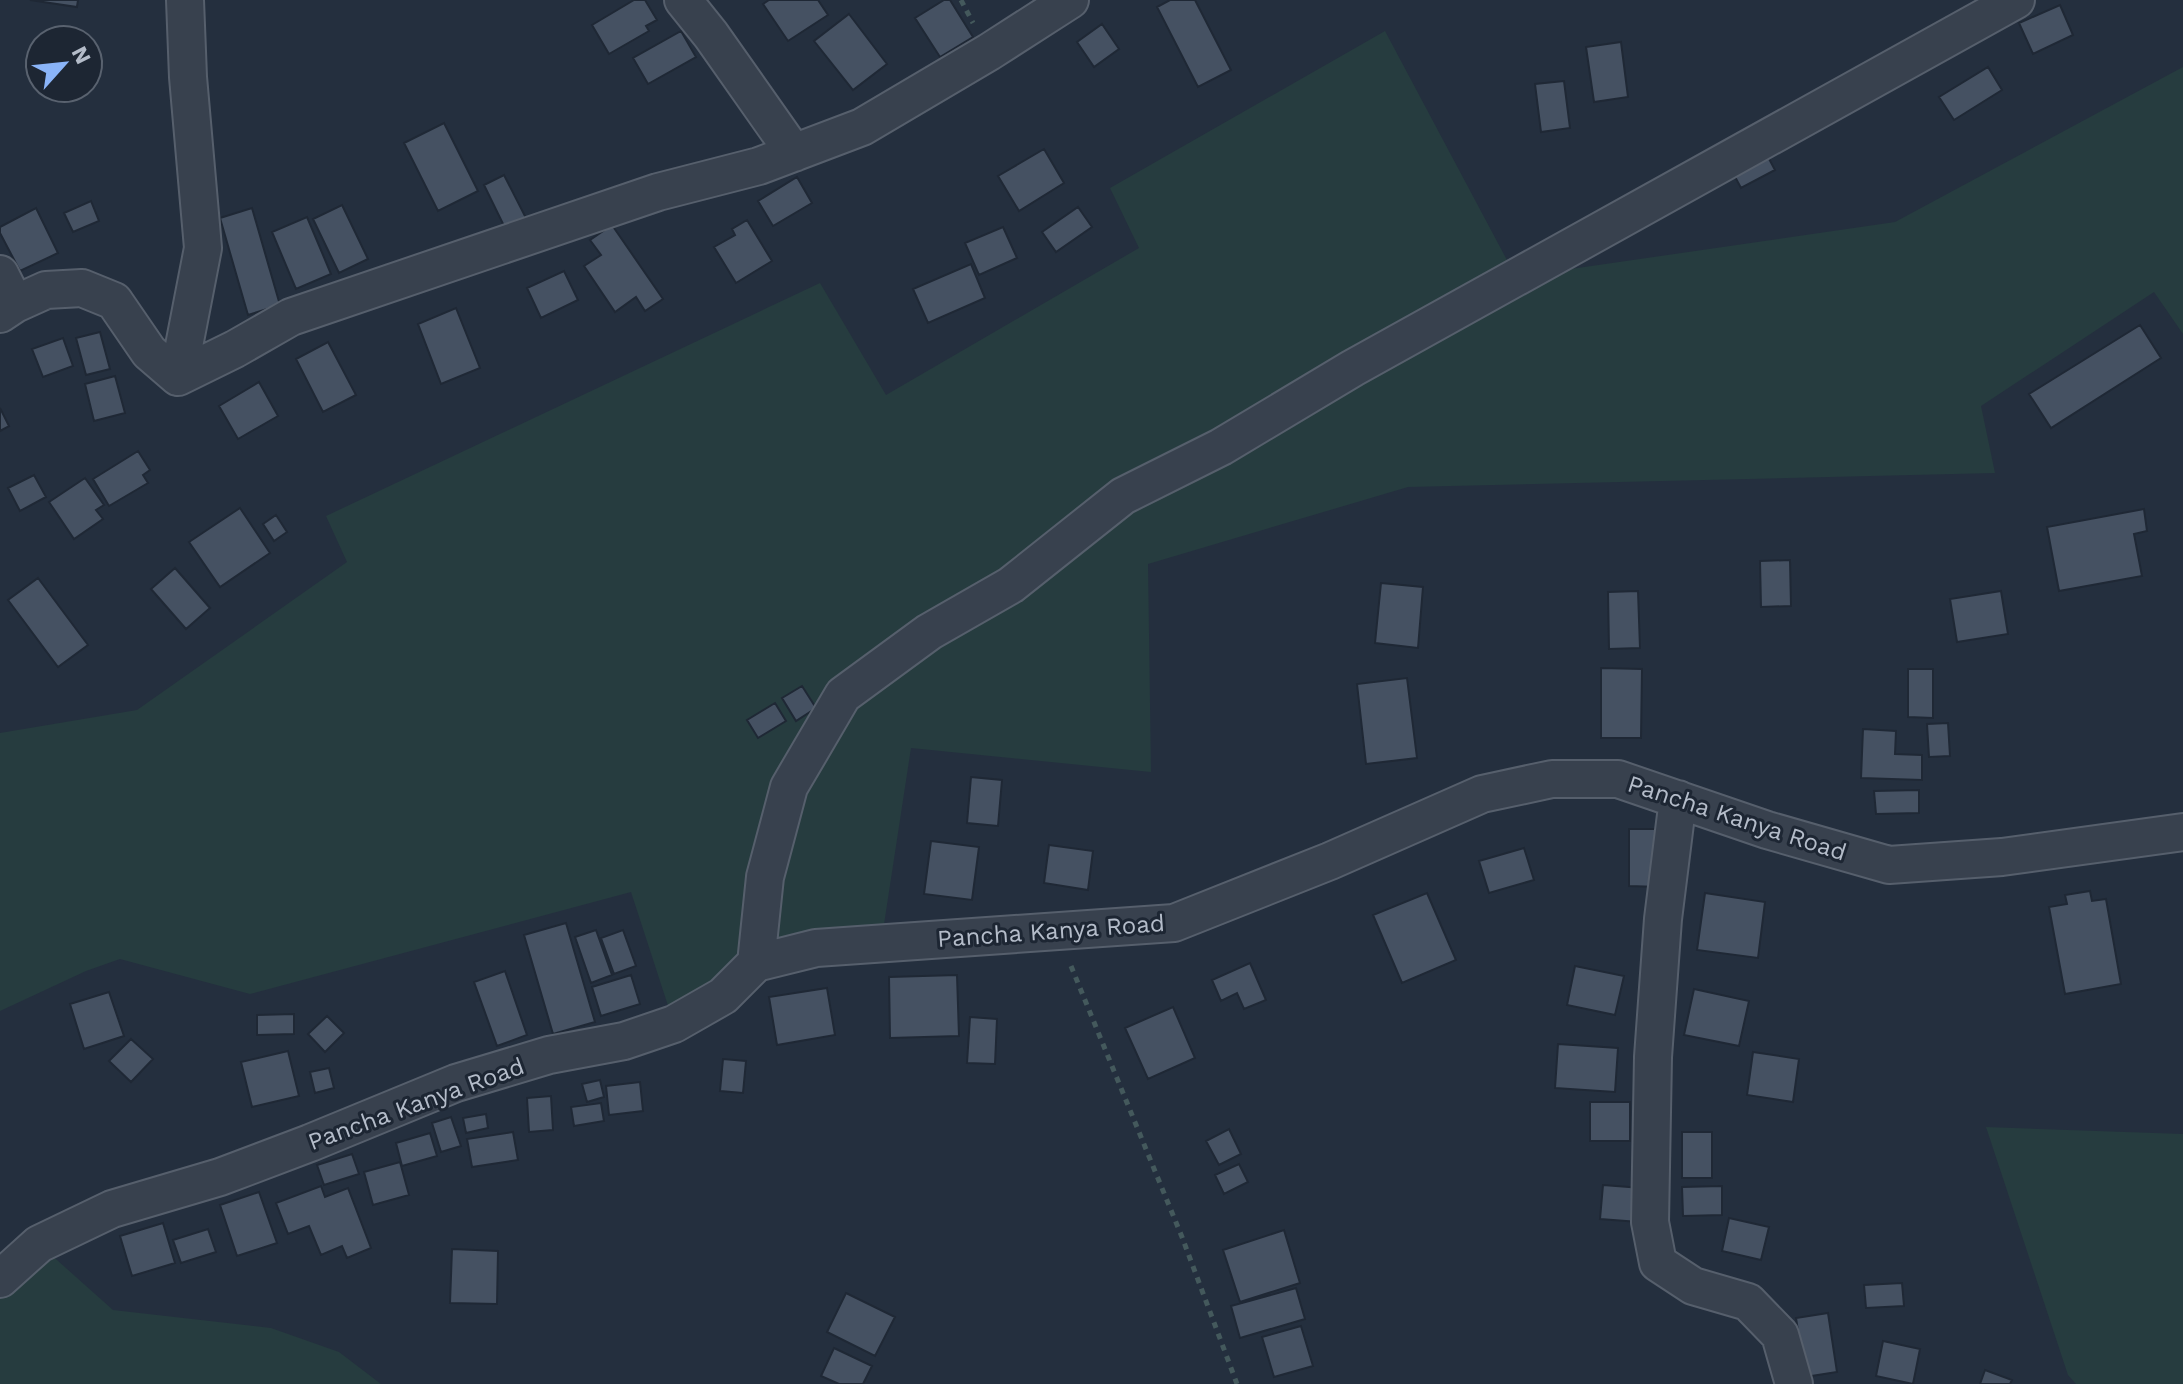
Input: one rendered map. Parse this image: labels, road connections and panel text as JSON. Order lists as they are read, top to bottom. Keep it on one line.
{"streets":{"street":["Pancha Kanya Road"]},"north":"top right"}
